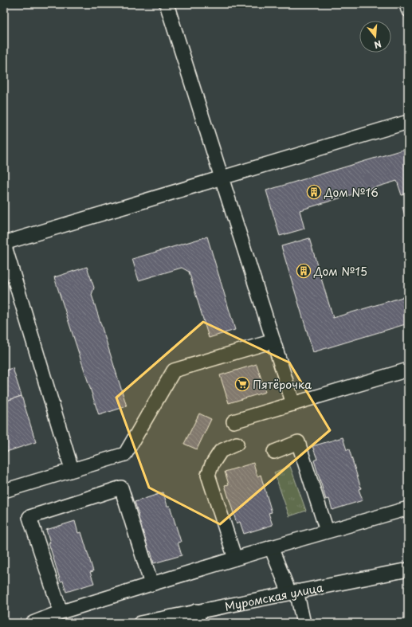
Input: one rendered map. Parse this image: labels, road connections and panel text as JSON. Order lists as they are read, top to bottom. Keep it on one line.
{"streets":{"street":["Муромская улица"]},"places":{"building":["Дом №16","Дом №15"],"supermarket":["Пятёрочка"]},"north":"bottom"}
